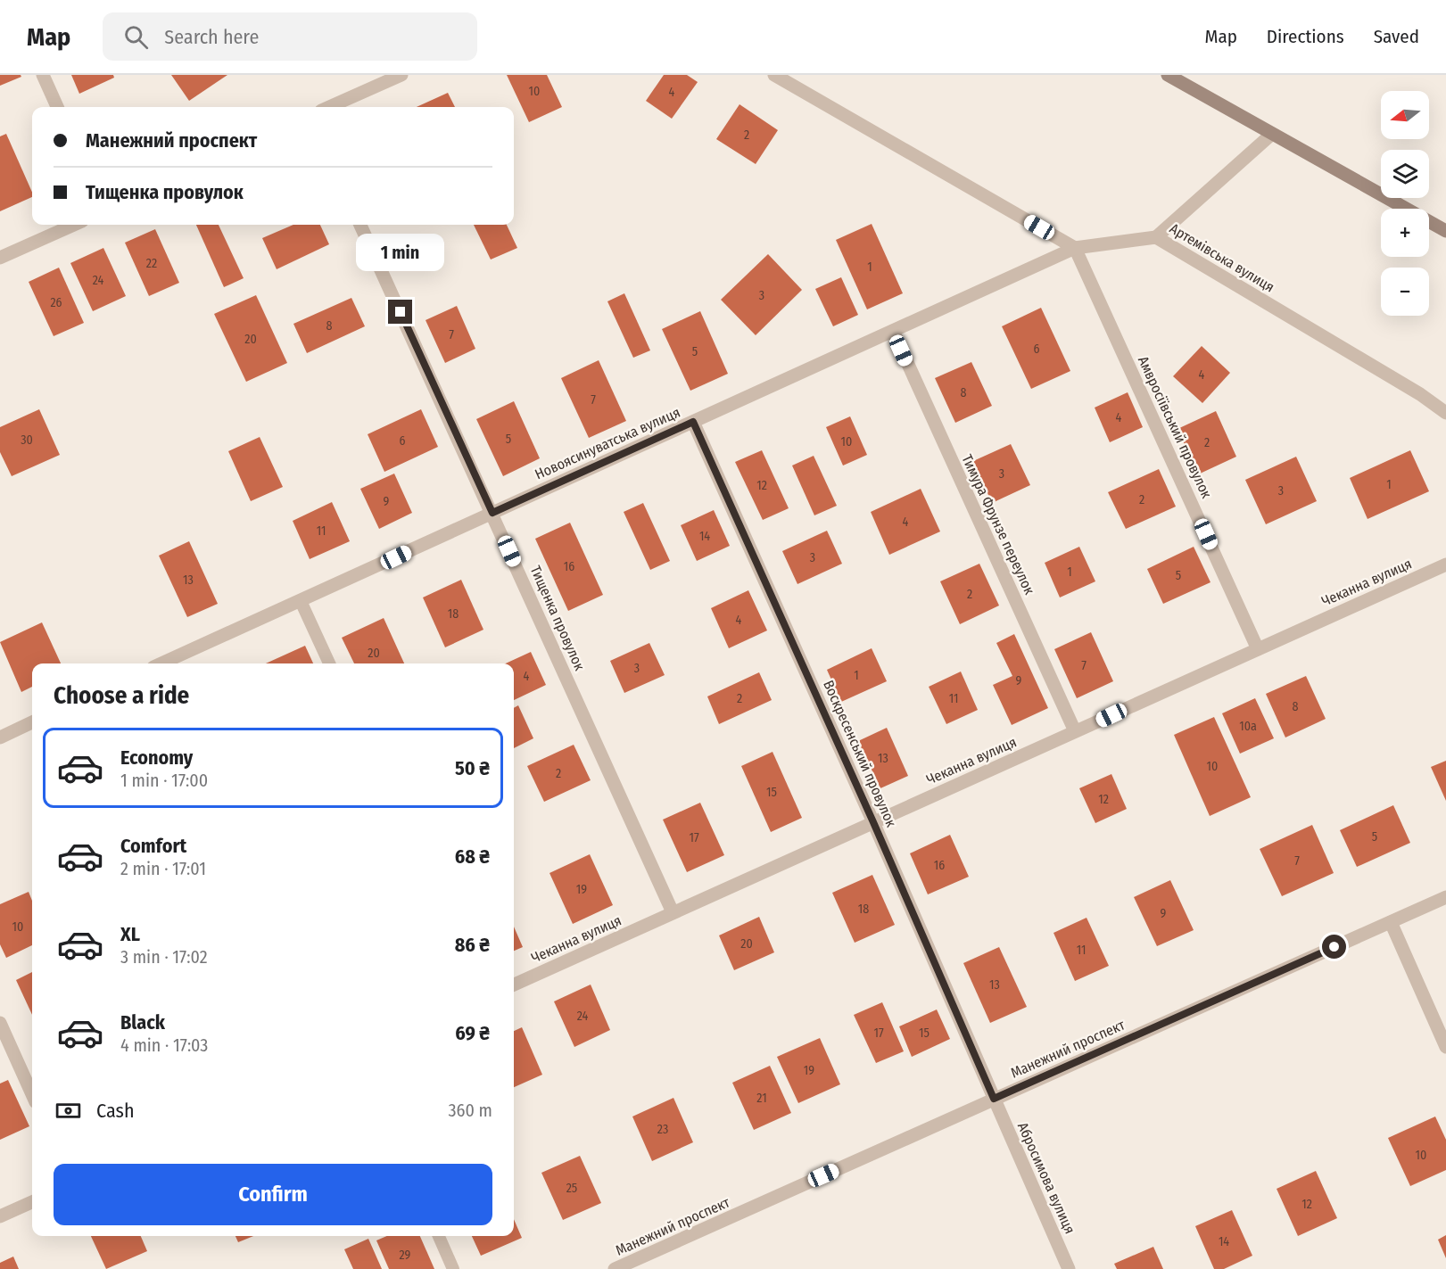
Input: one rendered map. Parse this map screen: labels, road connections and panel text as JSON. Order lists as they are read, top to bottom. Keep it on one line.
{"streets":{"street":["Артемівська вулиця","Амвросіївський провулок","Новоясинуватська вулиця","Тимура Фрунзе переулок","Чеканна вулиця","Тищенка провулок","Воскресенський провулок","Манежний проспект","Абросимова вулиця"]},"crossings":[["Артемівська вулиця","Амвросіївський провулок"],["Артемівська вулиця","Новоясинуватська вулиця"],["Амвросіївський провулок","Новоясинуватська вулиця"],["Амвросіївський провулок","Чеканна вулиця"],["Новоясинуватська вулиця","Тимура Фрунзе переулок"],["Новоясинуватська вулиця","Тищенка провулок"],["Новоясинуватська вулиця","Воскресенський провулок"],["Тимура Фрунзе переулок","Чеканна вулиця"],["Чеканна вулиця","Тищенка провулок"],["Чеканна вулиця","Воскресенський провулок"],["Воскресенський провулок","Манежний проспект"],["Воскресенський провулок","Абросимова вулиця"],["Манежний проспект","Абросимова вулиця"]],"house_numbers":["10","4","2","22","1","24","3","26","8","7","20","6","5","4","8","7","4","5","30","6","10","2","3","1","12","3","2","9","4","11","14","3","16","1","5","13","2","18","4","20","7","3","1","4","9","2","11","8","10а","13","10","2","15","12","5","17","7","16","19","18","9","10","20","11","13","24","17","15","19","21","23","10","25","12","14","29"],"north":"left","page":{"header":"Map","search":"Search here","nav":["Map","Directions","Saved"],"map_buttons":["+","−"],"banner":["Манежний проспект","Тищенка провулок"],"bubble":"1 min","heading":"Choose a ride","list":[{"name":"Economy","note":"1 min · 17:00","value":"50 ₴"},{"name":"Comfort","note":"2 min · 17:01","value":"68 ₴"},{"name":"XL","note":"3 min · 17:02","value":"86 ₴"},{"name":"Black","note":"4 min · 17:03","value":"69 ₴"}],"pay":["Cash","360 m"],"buttons":"Confirm"}}
